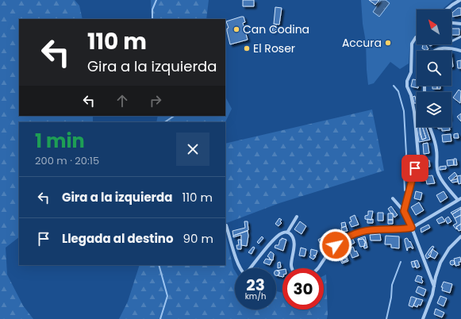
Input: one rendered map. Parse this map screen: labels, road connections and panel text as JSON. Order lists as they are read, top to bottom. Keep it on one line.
{"places":["Can Codina","Accura","El Roser"],"north":"top left","page":{"turn":["110 m","Gira a la izquierda"],"heading":["1 min","200 m · 20:15"],"list":[{"name":"Gira a la izquierda","value":"110 m"},{"name":"Llegada al destino","value":"90 m"}],"speed":"23 km/h","limit":"30"}}
